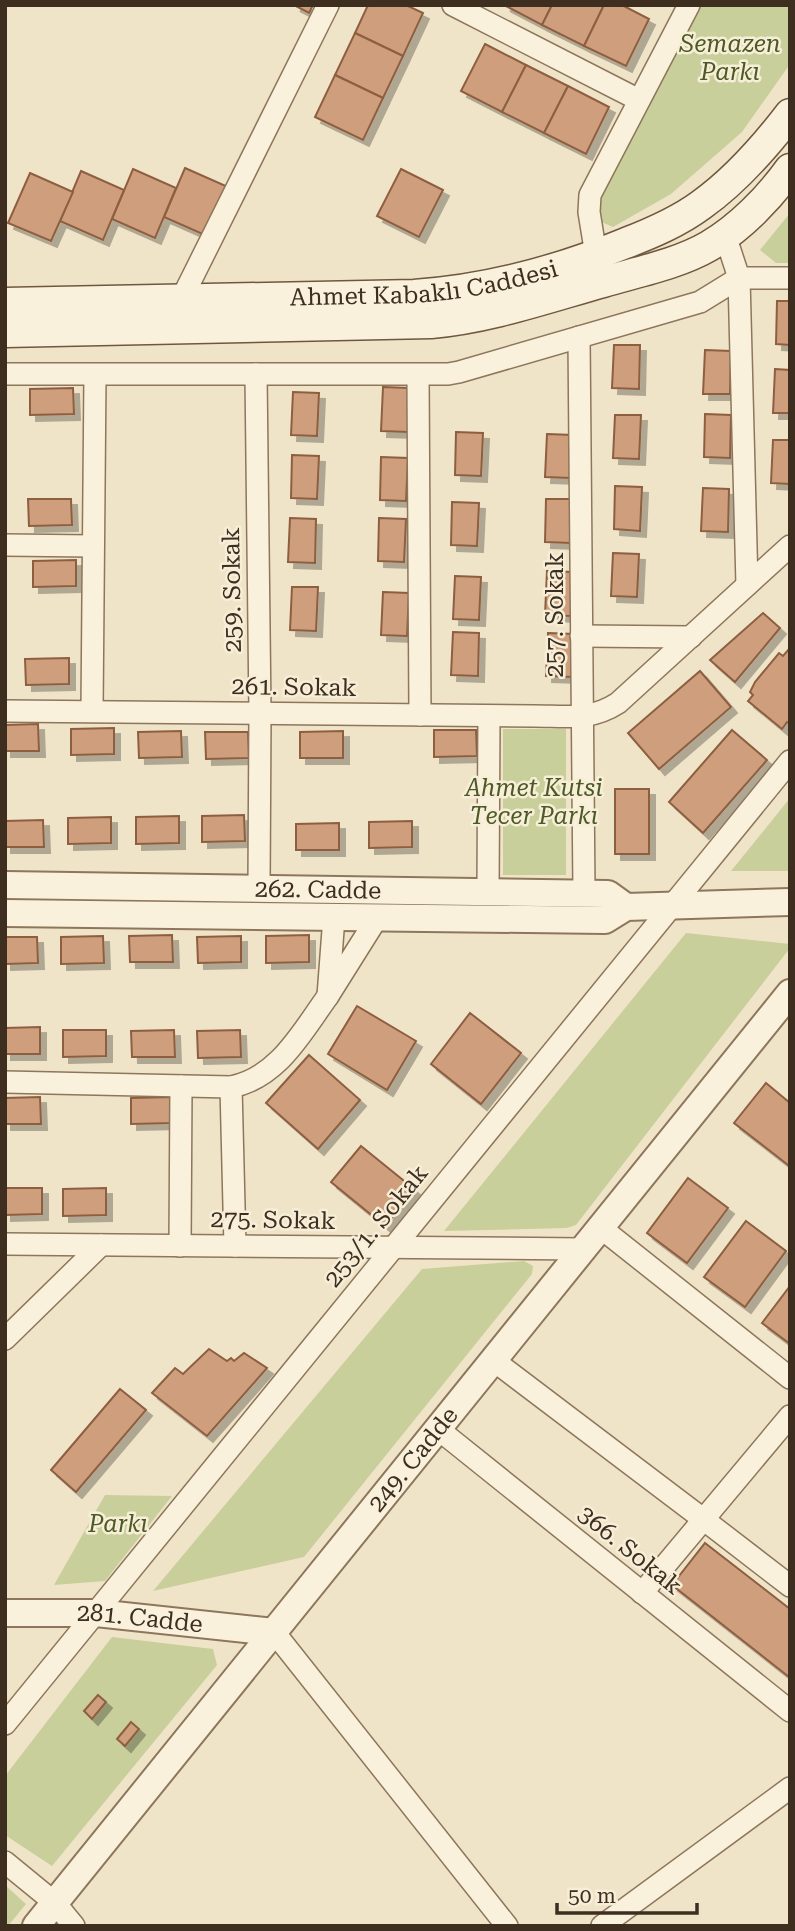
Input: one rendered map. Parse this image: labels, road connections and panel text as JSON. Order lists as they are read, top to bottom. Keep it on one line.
{"streets":{"main road":["Ahmet Kabaklı Caddesi"],"street":["259. Sokak","257. Sokak","261. Sokak","262. Cadde","275. Sokak","253/1. Sokak","249. Cadde","366. Sokak","281. Cadde"]},"crossings":[["259. Sokak","261. Sokak"],["259. Sokak","262. Cadde"],["257. Sokak","261. Sokak"],["257. Sokak","262. Cadde"],["262. Cadde","253/1. Sokak"],["275. Sokak","253/1. Sokak"],["275. Sokak","249. Cadde"],["253/1. Sokak","281. Cadde"],["249. Cadde","366. Sokak"],["249. Cadde","281. Cadde"]],"parks":["Semazen Parkı","Ahmet Kutsi Tecer Parkı","Parkı"],"scale_bar":"50 m"}
